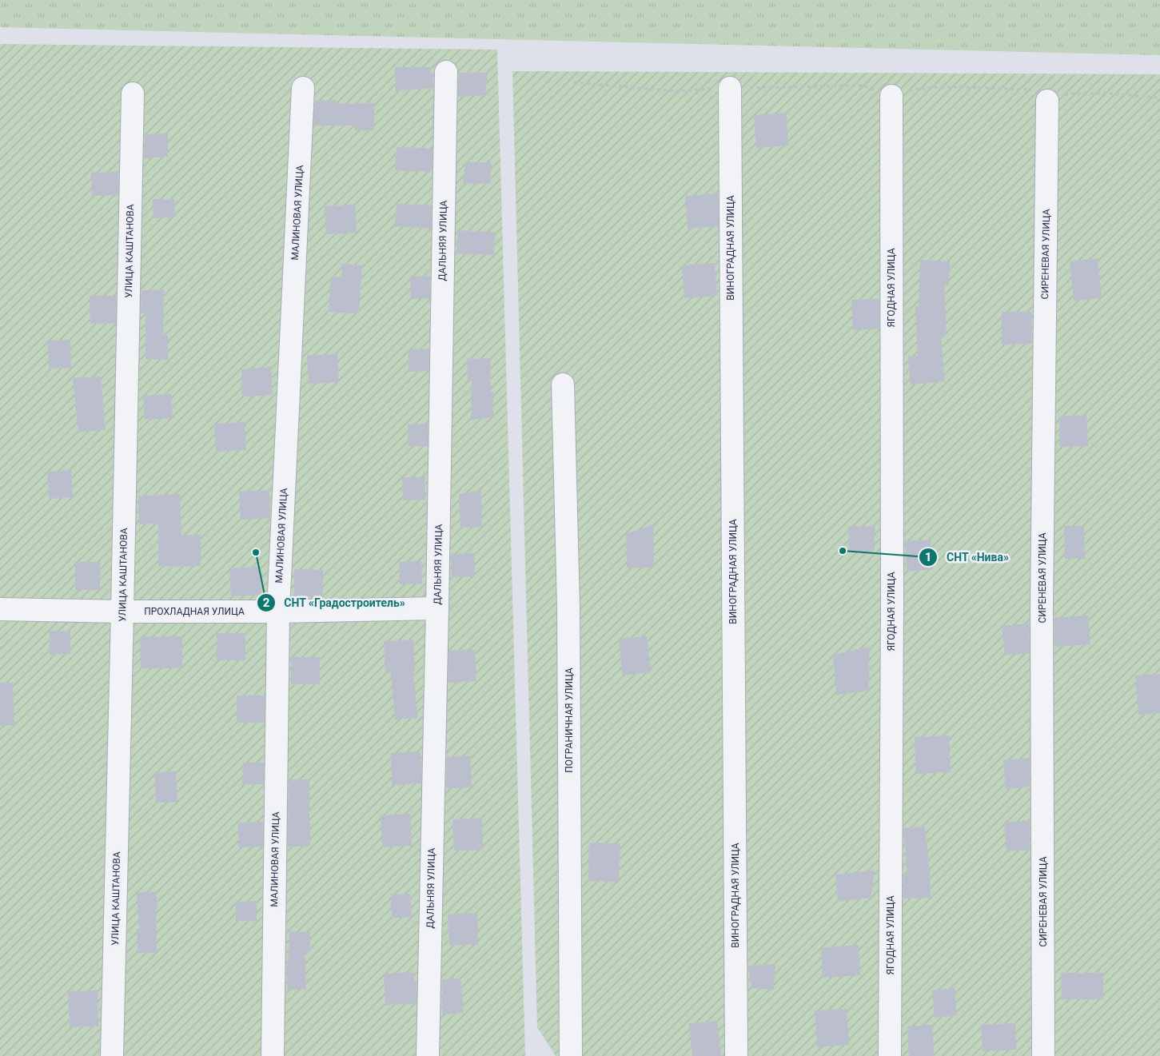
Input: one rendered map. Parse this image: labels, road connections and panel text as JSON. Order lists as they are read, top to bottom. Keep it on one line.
{"streets":{"street":["МАЛИНОВАЯ УЛИЦА","ДАЛЬНЯЯ УЛИЦА","ВИНОГРАДНАЯ УЛИЦА","УЛИЦА КАШТАНОВА","СИРЕНЕВАЯ УЛИЦА","ЯГОДНАЯ УЛИЦА","ПРОХЛАДНАЯ УЛИЦА","ПОГРАНИЧНАЯ УЛИЦА"]},"crossings":[["МАЛИНОВАЯ УЛИЦА","ПРОХЛАДНАЯ УЛИЦА"],["ДАЛЬНЯЯ УЛИЦА","ПРОХЛАДНАЯ УЛИЦА"],["УЛИЦА КАШТАНОВА","ПРОХЛАДНАЯ УЛИЦА"]],"places":["СНТ «Нива»","СНТ «Градостроитель»"]}
